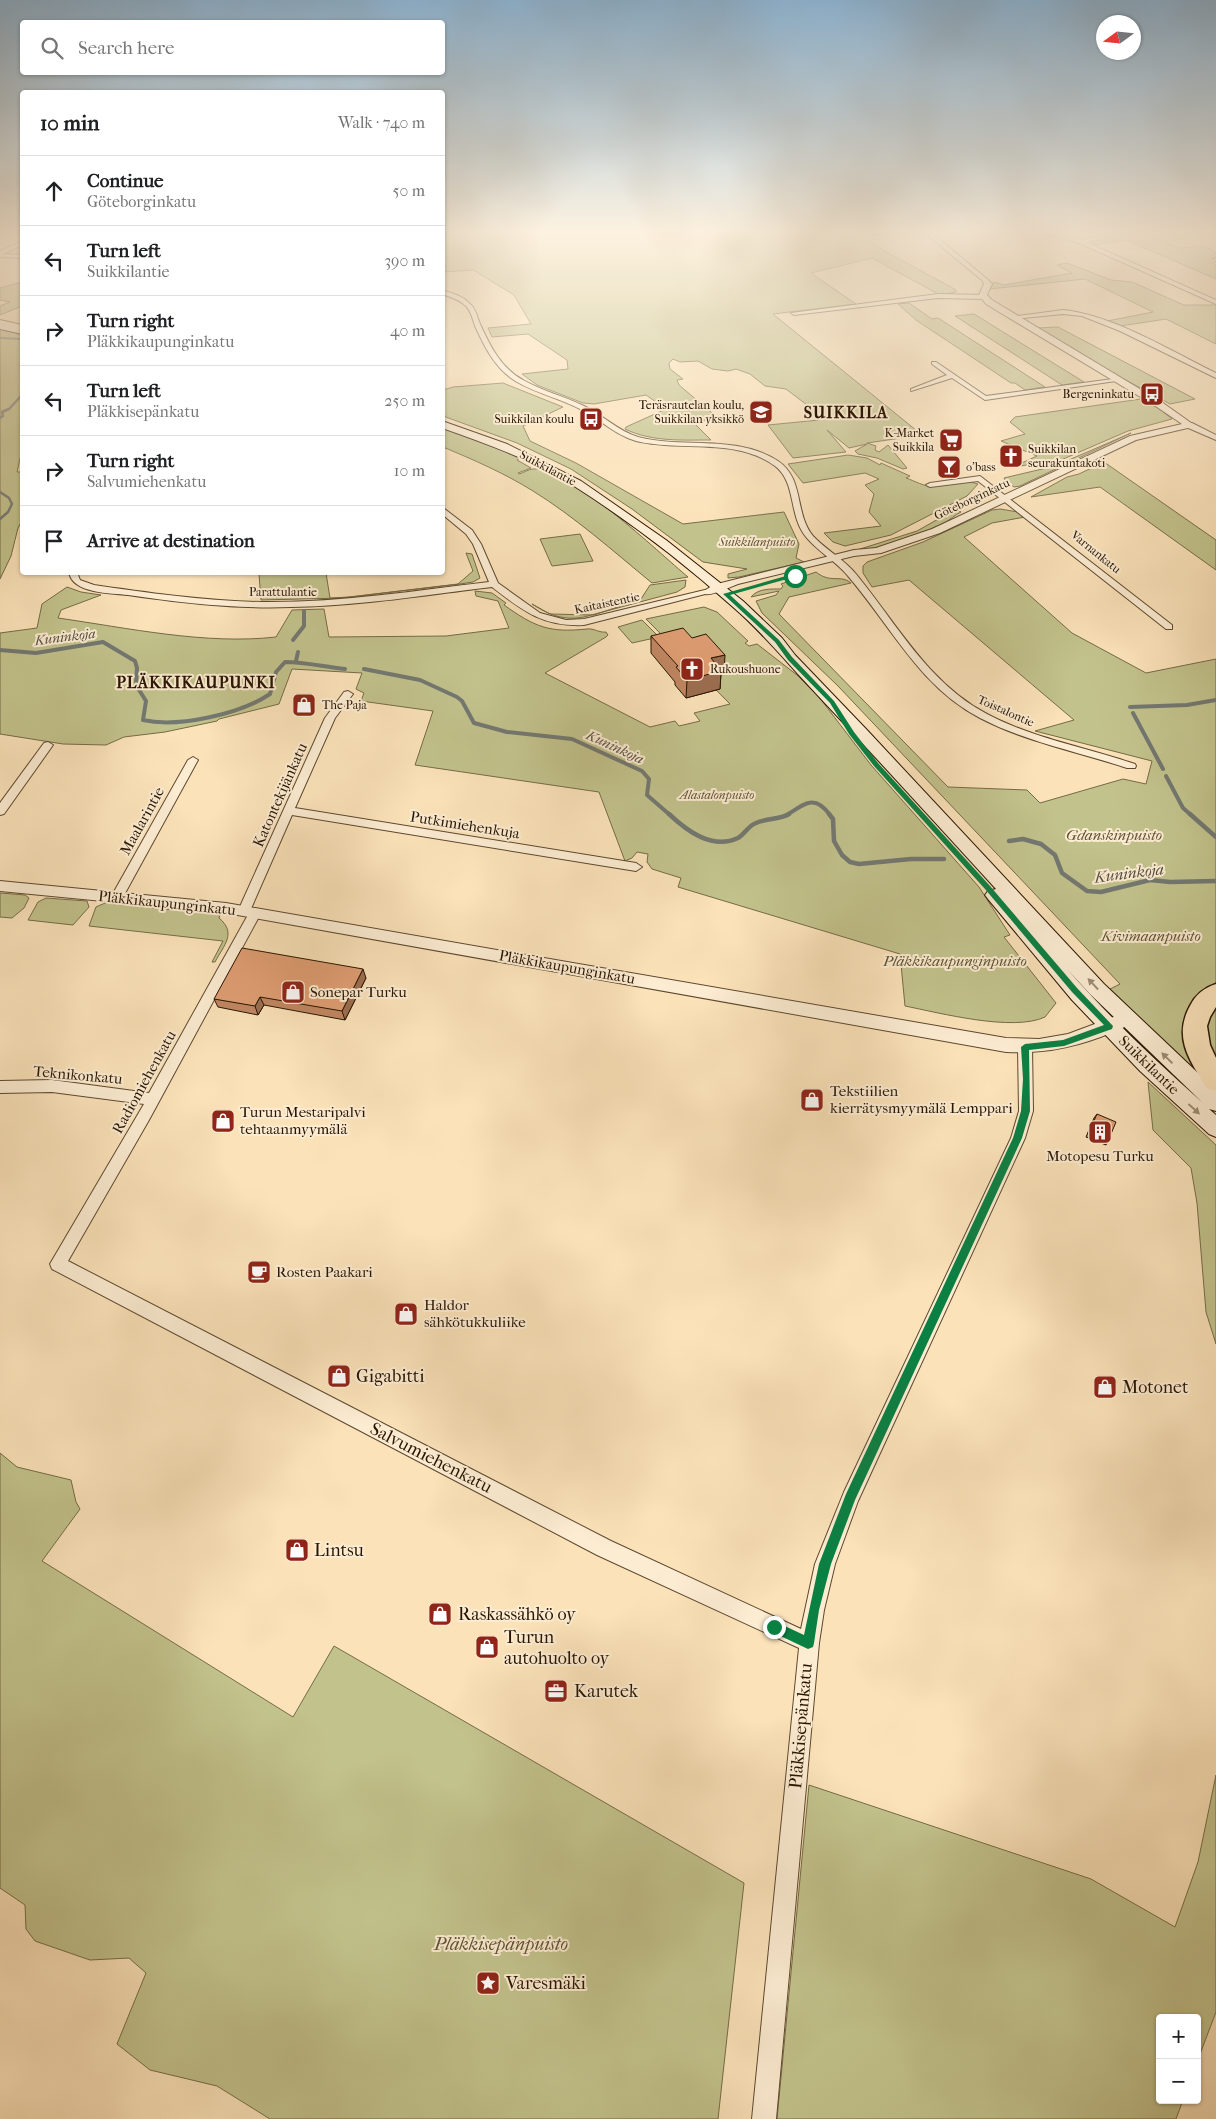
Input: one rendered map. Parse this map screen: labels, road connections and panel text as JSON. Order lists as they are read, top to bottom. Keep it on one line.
{"streets":{"main road":["Suikkilantie"],"street":["Göteborginkatu","Varnankatu","Parattulantie","Kaitaistentie","Toistalontie","Katontekijänkatu","Maalarintie","Putkimiehenkuja","Pläkkikaupunginkatu","Teknikonkatu","Radiomiehenkatu","Salvumiehenkatu","Pläkkisepänkatu"]},"crossings":[["Suikkilantie","Göteborginkatu"],["Suikkilantie","Kaitaistentie"],["Suikkilantie","Pläkkikaupunginkatu"],["Göteborginkatu","Varnankatu"],["Göteborginkatu","Kaitaistentie"],["Göteborginkatu","Toistalontie"],["Parattulantie","Kaitaistentie"],["Katontekijänkatu","Putkimiehenkuja"],["Katontekijänkatu","Pläkkikaupunginkatu"],["Katontekijänkatu","Radiomiehenkatu"],["Maalarintie","Pläkkikaupunginkatu"],["Pläkkikaupunginkatu","Radiomiehenkatu"],["Pläkkikaupunginkatu","Pläkkisepänkatu"],["Teknikonkatu","Radiomiehenkatu"],["Radiomiehenkatu","Salvumiehenkatu"],["Salvumiehenkatu","Pläkkisepänkatu"]],"districts":["SUIKKILA","PLÄKKIKAUPUNKI"],"water":["Kuninkoja"],"parks":["Suikkilanpuisto","Alastalonpuisto","Gdanskinpuisto","Kivimaanpuisto","Pläkkikaupunginpuisto","Pläkkisepänpuisto"],"places":{"bus stop":["Bergeninkatu","Suikkilan koulu"],"school or university":["Teräsrautelan koulu, Suikkilan yksikkö"],"supermarket":["K-Market Suikkila"],"church":["Suikkilan seurakuntakoti","Rukoushuone"],"bar":["o'bass"],"shop":["The Paja","Sonepar Turku","Tekstiilien kierrätysmyymälä Lemppari","Turun Mestaripalvi tehtaanmyymälä","Haldor sähkötukkuliike","Gigabitti","Motonet","Lintsu","Raskassähkö oy","Turun autohuolto oy"],"building":["Motopesu Turku"],"cafe":["Rosten Paakari"],"office":["Karutek"],"place":["Varesmäki"]},"north":"left","page":{"search":"Search here","heading":["10 min","Walk · 740 m"],"list":[["Continue","Göteborginkatu","50 m"],["Turn left","Suikkilantie","390 m"],["Turn right","Pläkkikaupunginkatu","40 m"],["Turn left","Pläkkisepänkatu","250 m"],["Turn right","Salvumiehenkatu","10 m"],"Arrive at destination"],"map_buttons":["+","−"]}}
